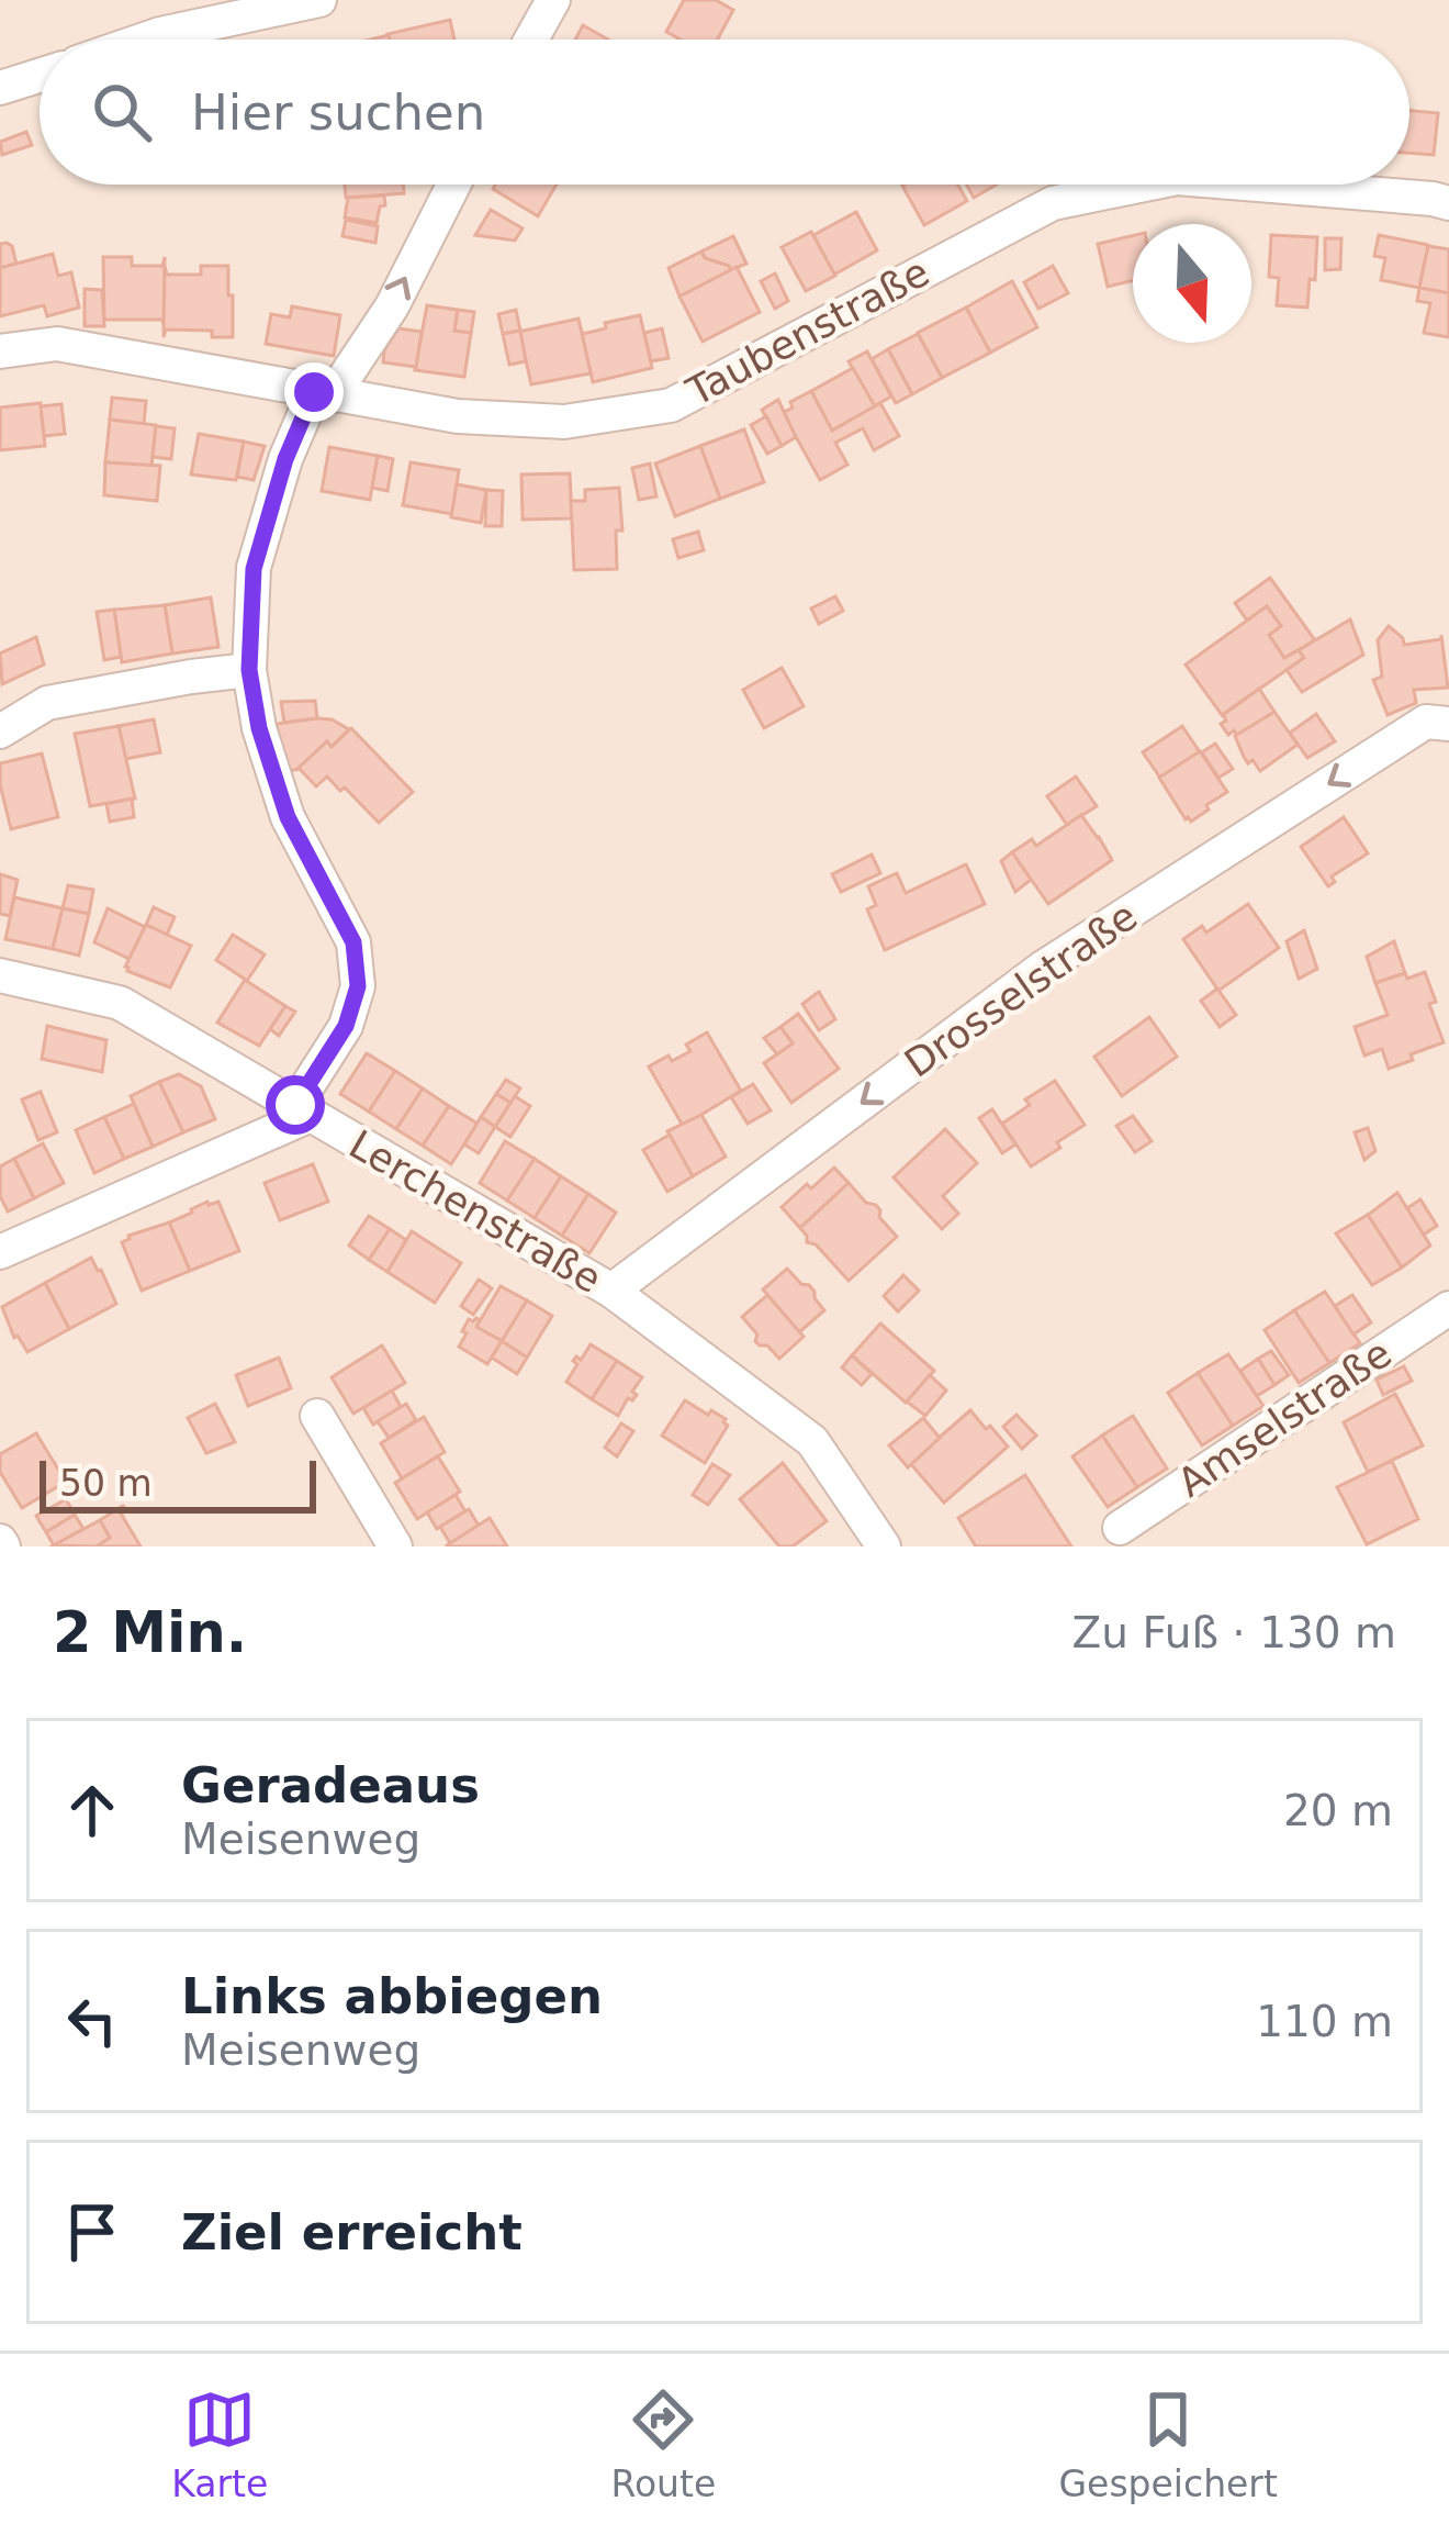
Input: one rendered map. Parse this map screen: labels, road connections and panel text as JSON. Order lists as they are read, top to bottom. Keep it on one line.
{"streets":{"street":["Taubenstraße","Drosselstraße","Lerchenstraße","Amselstraße"]},"crossings":[["Drosselstraße","Lerchenstraße"]],"one_way":["Drosselstraße"],"scale_bar":"50 m","north":"bottom","page":{"search":"Hier suchen","scale":"50 m","heading":["2 Min.","Zu Fuß · 130 m"],"list":[["Geradeaus","Meisenweg","20 m"],["Links abbiegen","Meisenweg","110 m"],"Ziel erreicht"],"nav":["Karte","Route","Gespeichert"]}}
